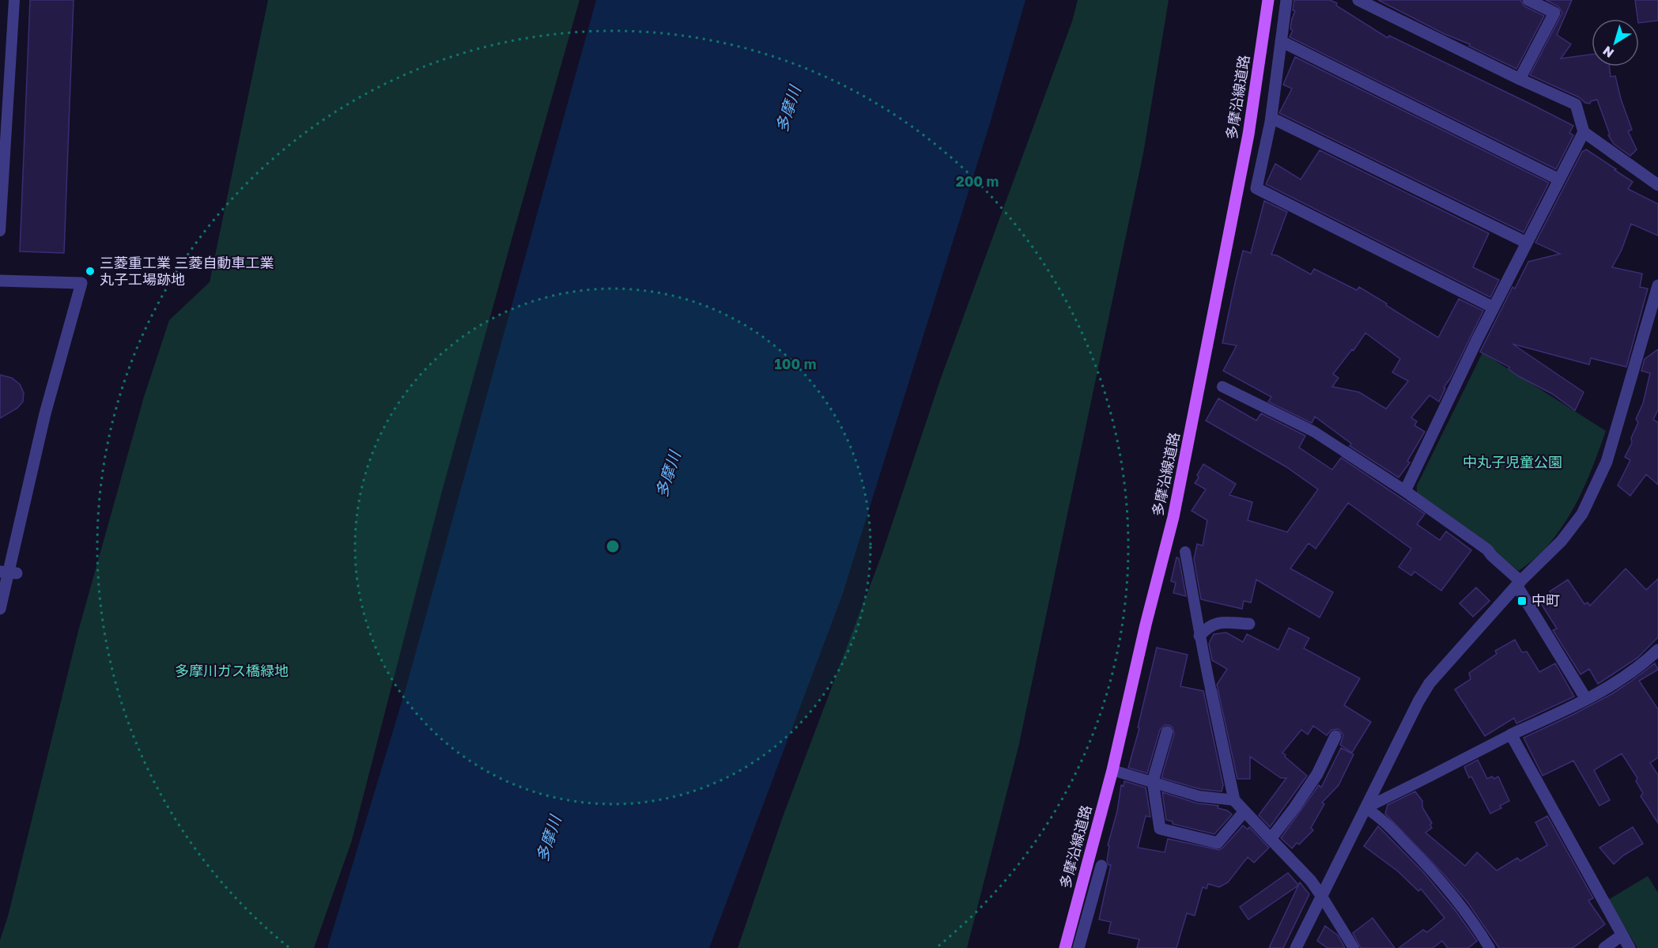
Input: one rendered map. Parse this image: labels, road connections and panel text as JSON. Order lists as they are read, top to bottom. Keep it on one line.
{"streets":{"main road":["多摩沿線道路"]},"water":["多摩川"],"parks":["中丸子児童公園","多摩川ガス橋緑地"],"places":{"other":["三菱重工業 三菱自動車工業 丸子工場跡地"],"transit":["中町"]},"north":"bottom left","rings":["200 m","100 m"]}
